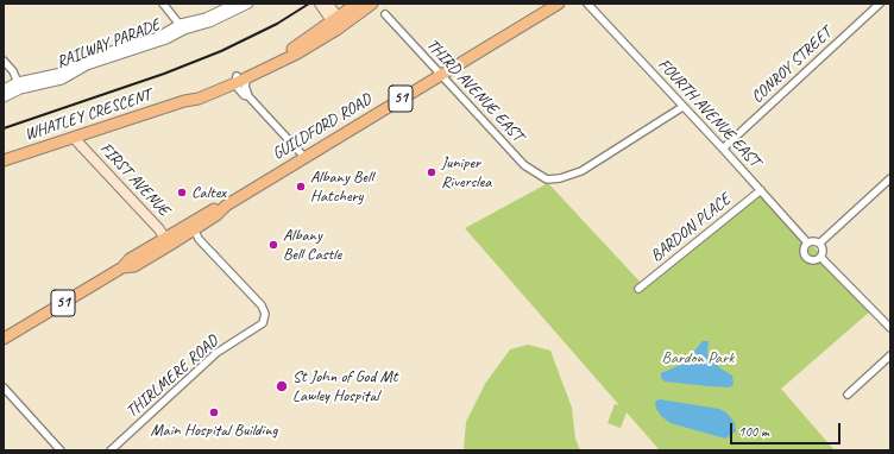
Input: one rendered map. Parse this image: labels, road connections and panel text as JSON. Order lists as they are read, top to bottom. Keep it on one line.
{"streets":{"main road":["51","WHATLEY CRESCENT","GUILDFORD ROAD","FIRST AVENUE"],"street":["RAILWAY PARADE","CONROY STREET","THIRD AVENUE EAST","FOURTH AVENUE EAST","BARDON PLACE","THIRLMERE ROAD"]},"crossings":[["CONROY STREET","FOURTH AVENUE EAST"],["THIRD AVENUE EAST","FOURTH AVENUE EAST"],["THIRD AVENUE EAST","GUILDFORD ROAD"],["FOURTH AVENUE EAST","BARDON PLACE"],["WHATLEY CRESCENT","FIRST AVENUE"],["GUILDFORD ROAD","FIRST AVENUE"],["GUILDFORD ROAD","THIRLMERE ROAD"]],"parks":["Bardon Park"],"places":["Juniper Riverslea","Albany Bell Hatchery","Caltex","Albany Bell Castle","St John of God Mt Lawley Hospital","Main Hospital Building"],"scale_bar":"100 m"}
